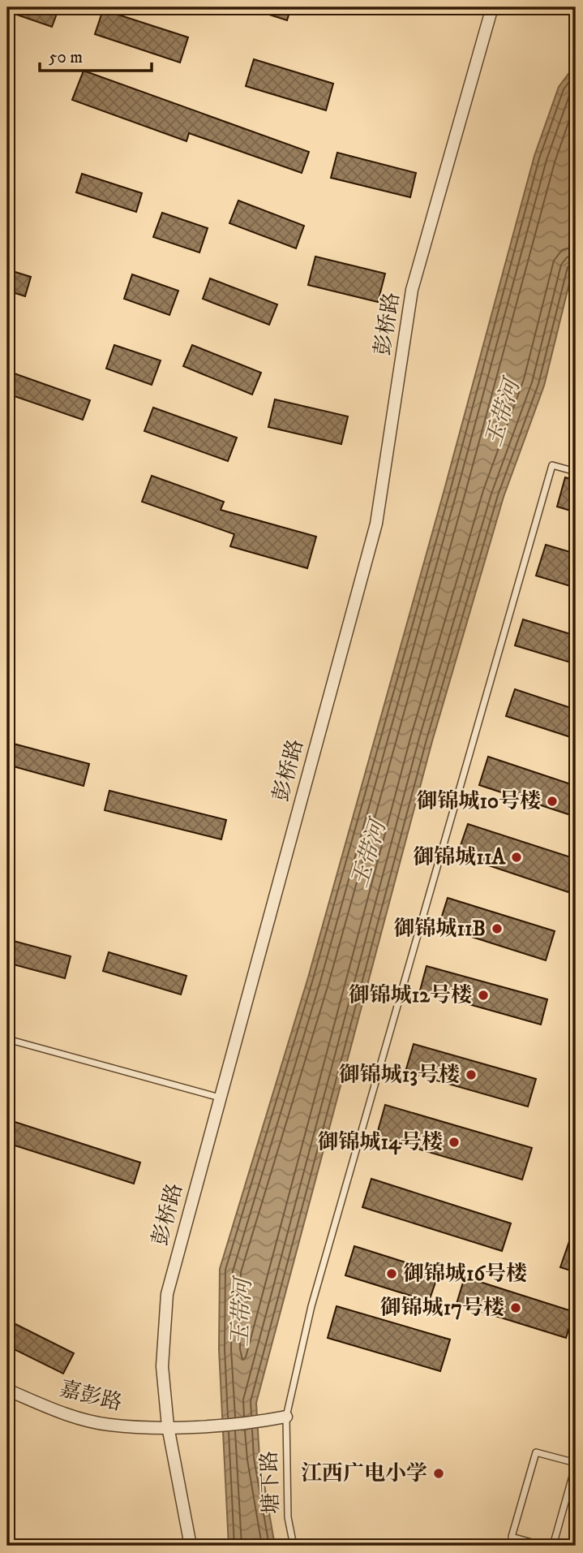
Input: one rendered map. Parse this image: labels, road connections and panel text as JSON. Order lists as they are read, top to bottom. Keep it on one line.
{"streets":{"street":["彭桥路","嘉彭路"],"lane":["塘下路"]},"crossings":[["彭桥路","嘉彭路"],["嘉彭路","塘下路"]],"water":["玉带河"],"places":["御锦城10号楼","御锦城11A","御锦城11B","御锦城12号楼","御锦城13号楼","御锦城14号楼","御锦城16号楼","御锦城17号楼","江西广电小学"],"scale_bar":"50 m"}
